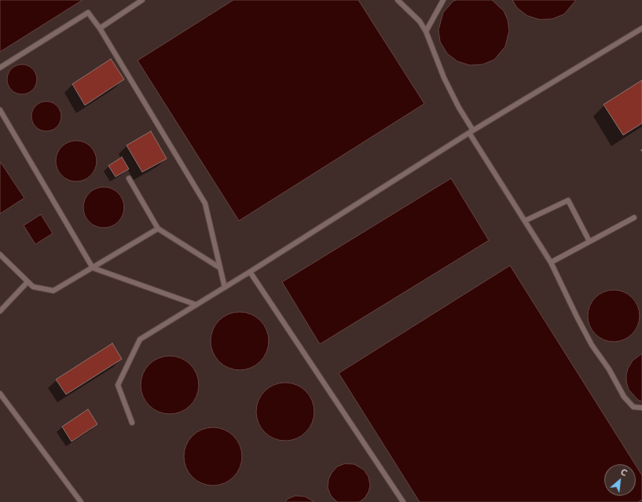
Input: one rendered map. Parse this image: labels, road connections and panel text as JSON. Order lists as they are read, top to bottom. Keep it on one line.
{"north":"top right"}
